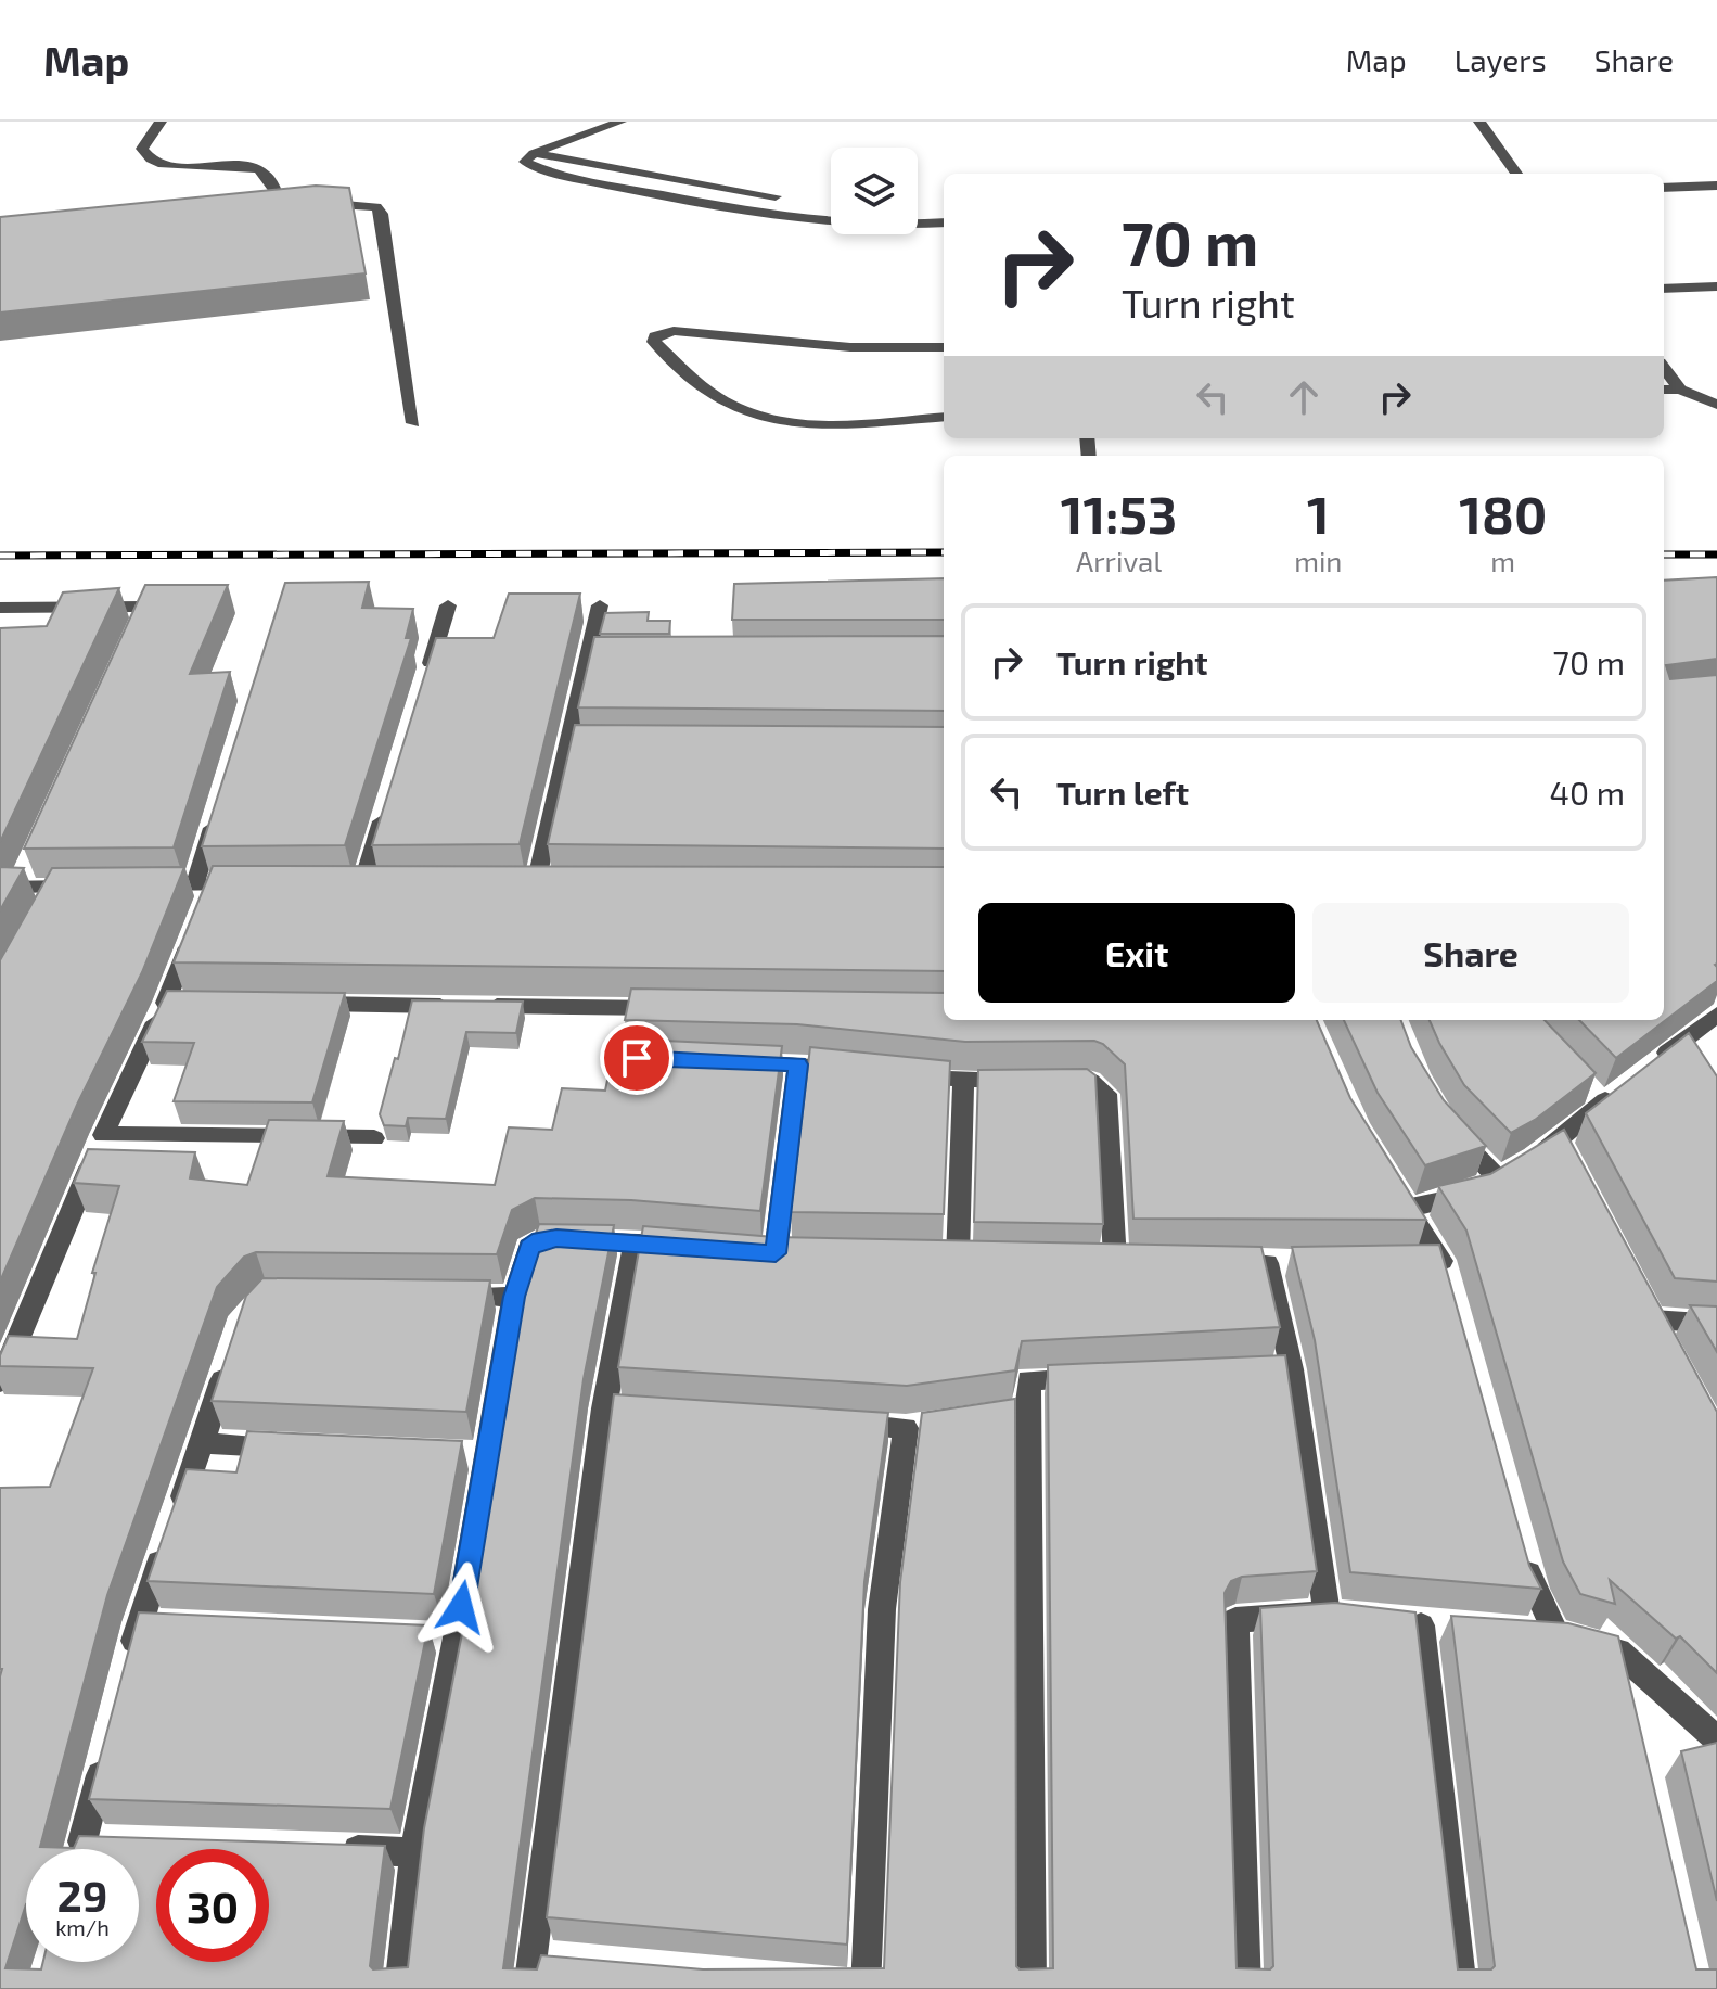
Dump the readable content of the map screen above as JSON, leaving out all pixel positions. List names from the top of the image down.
{
  "page": {
    "header": "Map",
    "nav": ["Map", "Layers", "Share"],
    "turn": ["70 m", "Turn right"],
    "eta": [
      "11:53",
      "Arrival",
      "1",
      "min",
      "180",
      "m"
    ],
    "list": [
      {
        "name": "Turn right",
        "value": "70 m"
      },
      {
        "name": "Turn left",
        "value": "40 m"
      }
    ],
    "buttons": ["Exit", "Share"],
    "speed": "29 km/h",
    "limit": "30"
  }
}
